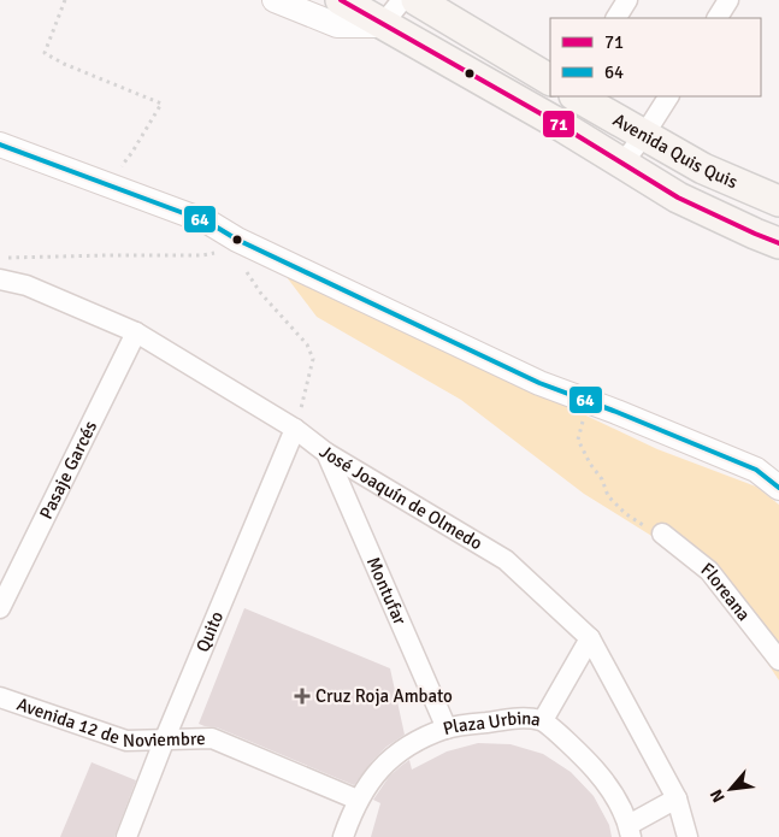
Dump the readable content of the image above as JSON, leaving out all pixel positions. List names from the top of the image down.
{
  "streets": {
    "main road": ["Avenida Quis Quis"],
    "street": [
      "Pasaje Garcés",
      "José Joaquín de Olmedo",
      "Montufar",
      "Floreana",
      "Quito",
      "Avenida 12 de Noviembre",
      "Plaza Urbina"
    ]
  },
  "crossings": [
    ["Pasaje Garcés", "José Joaquín de Olmedo"],
    ["José Joaquín de Olmedo", "Montufar"],
    ["José Joaquín de Olmedo", "Quito"],
    ["Montufar", "Plaza Urbina"],
    ["Quito", "Avenida 12 de Noviembre"],
    ["Avenida 12 de Noviembre", "Plaza Urbina"]
  ],
  "places": {
    "health": ["Cruz Roja Ambato"]
  },
  "lines": ["transit line 71", "transit line 64"],
  "legend": ["71", "64"],
  "north": "bottom left"
}
